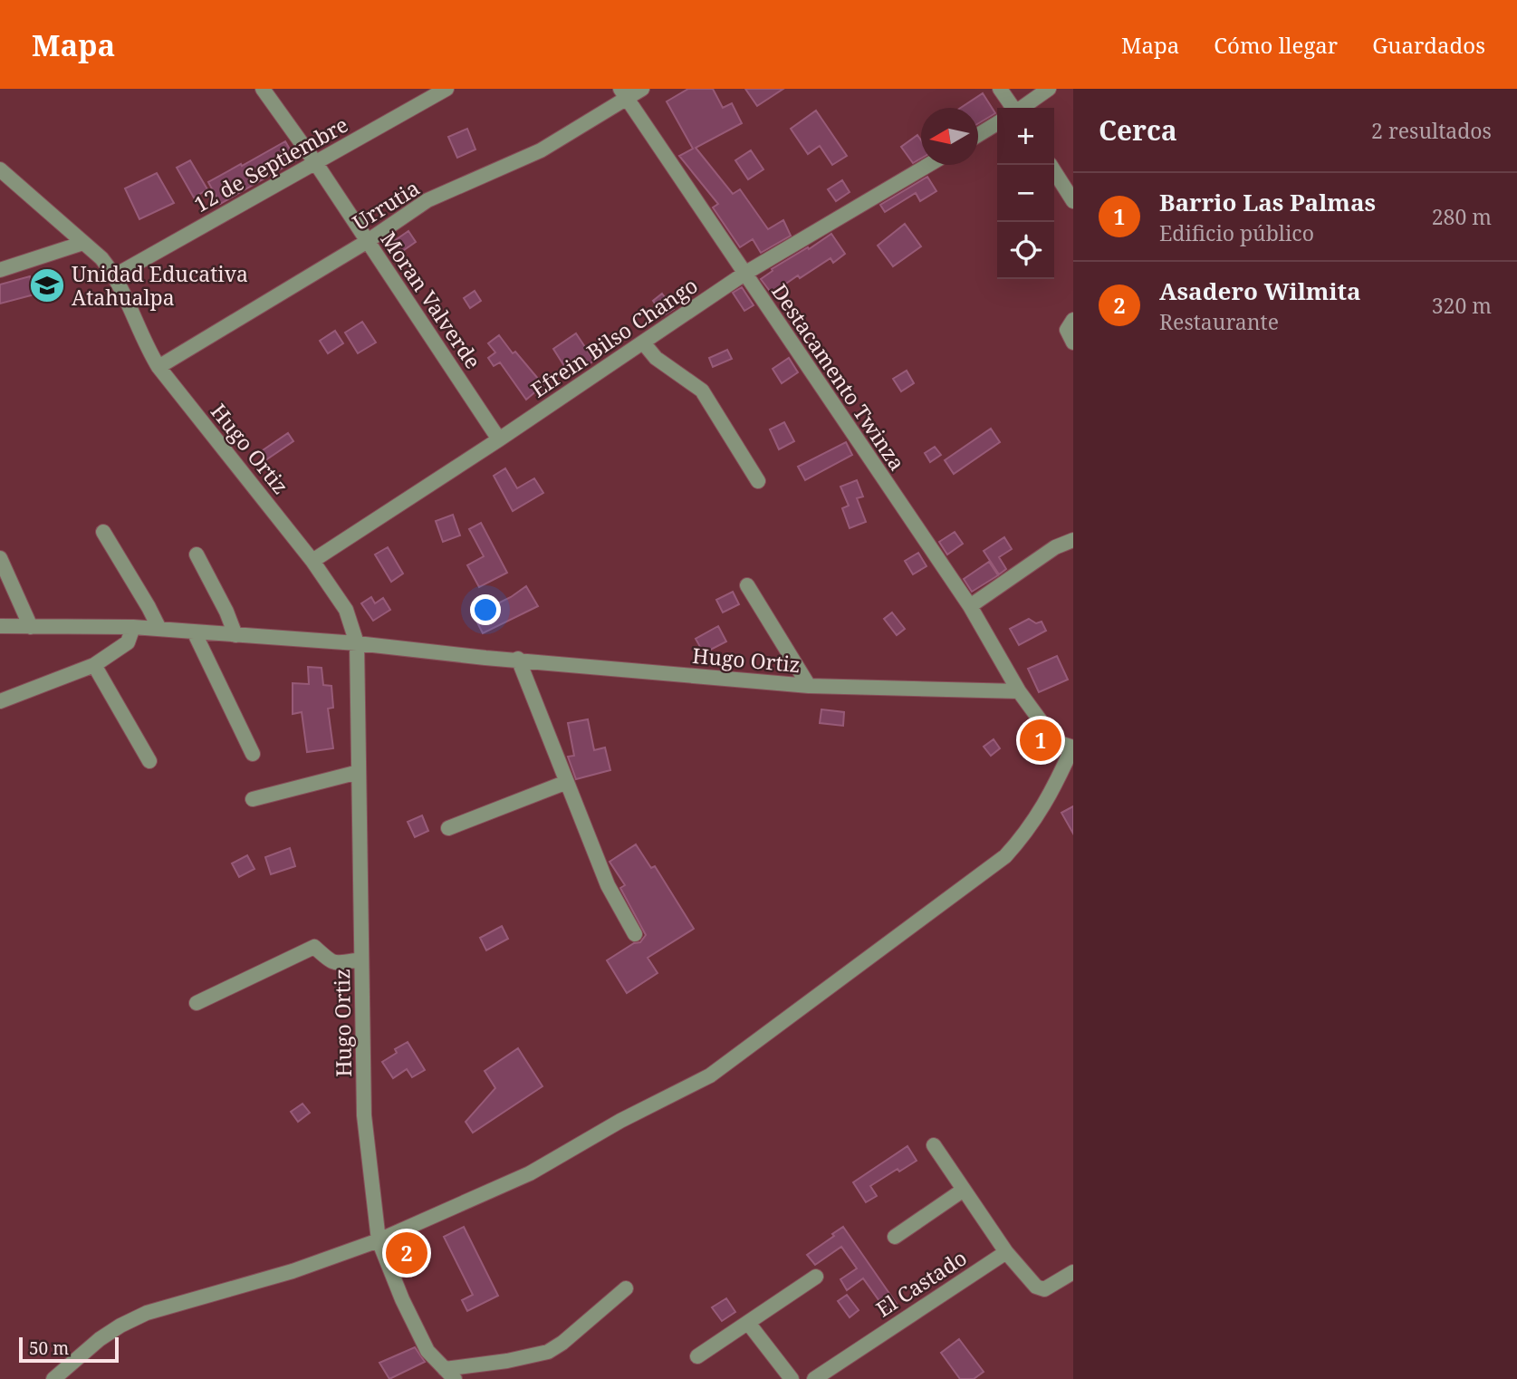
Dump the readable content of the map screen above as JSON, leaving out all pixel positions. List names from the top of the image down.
{
  "streets": {
    "street": [
      "12 de Septiembre",
      "Urrutia",
      "Moran Valverde",
      "Efrein Bilso Chango",
      "Destacamento Twinza",
      "Hugo Ortiz",
      "El Castado"
    ]
  },
  "crossings": [
    ["12 de Septiembre", "Moran Valverde"],
    ["12 de Septiembre", "Hugo Ortiz"],
    ["Urrutia", "Moran Valverde"],
    ["Urrutia", "Destacamento Twinza"],
    ["Urrutia", "Hugo Ortiz"],
    ["Moran Valverde", "Efrein Bilso Chango"],
    ["Efrein Bilso Chango", "Destacamento Twinza"],
    ["Efrein Bilso Chango", "Hugo Ortiz"],
    ["Destacamento Twinza", "Hugo Ortiz"]
  ],
  "places": {
    "school or university": ["Unidad Educativa Atahualpa"]
  },
  "scale_bar": "50 m",
  "north": "left",
  "page": {
    "header": "Mapa",
    "nav": ["Mapa", "Cómo llegar", "Guardados"],
    "heading": ["Cerca", "2 resultados"],
    "map_buttons": ["+", "−"],
    "list": [
      {
        "mark": "1",
        "name": "Barrio Las Palmas",
        "note": "Edificio público",
        "value": "280 m"
      },
      {
        "mark": "2",
        "name": "Asadero Wilmita",
        "note": "Restaurante",
        "value": "320 m"
      }
    ],
    "pins": ["1", "2"],
    "scale": "50 m"
  }
}
